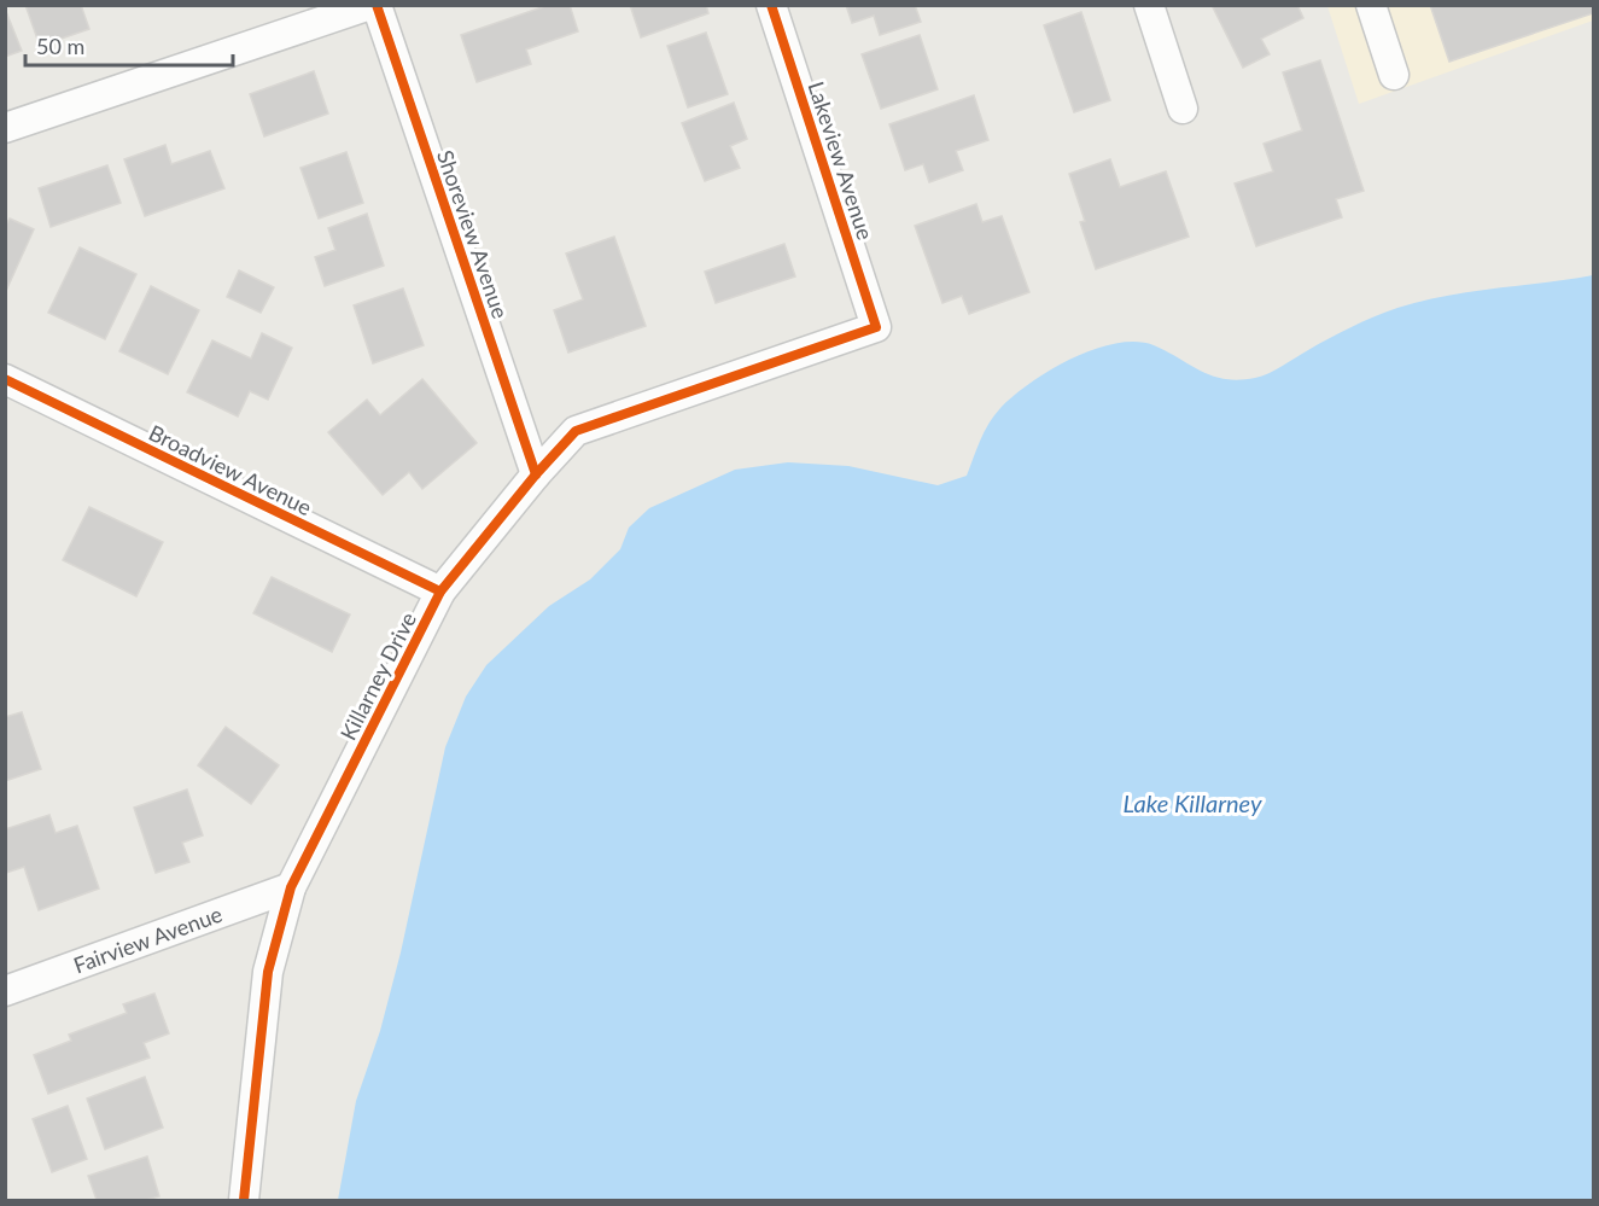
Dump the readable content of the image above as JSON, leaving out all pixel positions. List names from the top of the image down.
{
  "streets": {
    "street": [
      "Lakeview Avenue",
      "Shoreview Avenue",
      "Broadview Avenue",
      "Killarney Drive",
      "Fairview Avenue"
    ]
  },
  "crossings": [
    ["Lakeview Avenue", "Killarney Drive"],
    ["Shoreview Avenue", "Killarney Drive"],
    ["Broadview Avenue", "Killarney Drive"],
    ["Killarney Drive", "Fairview Avenue"]
  ],
  "water": ["Lake Killarney"],
  "scale_bar": "50 m"
}
